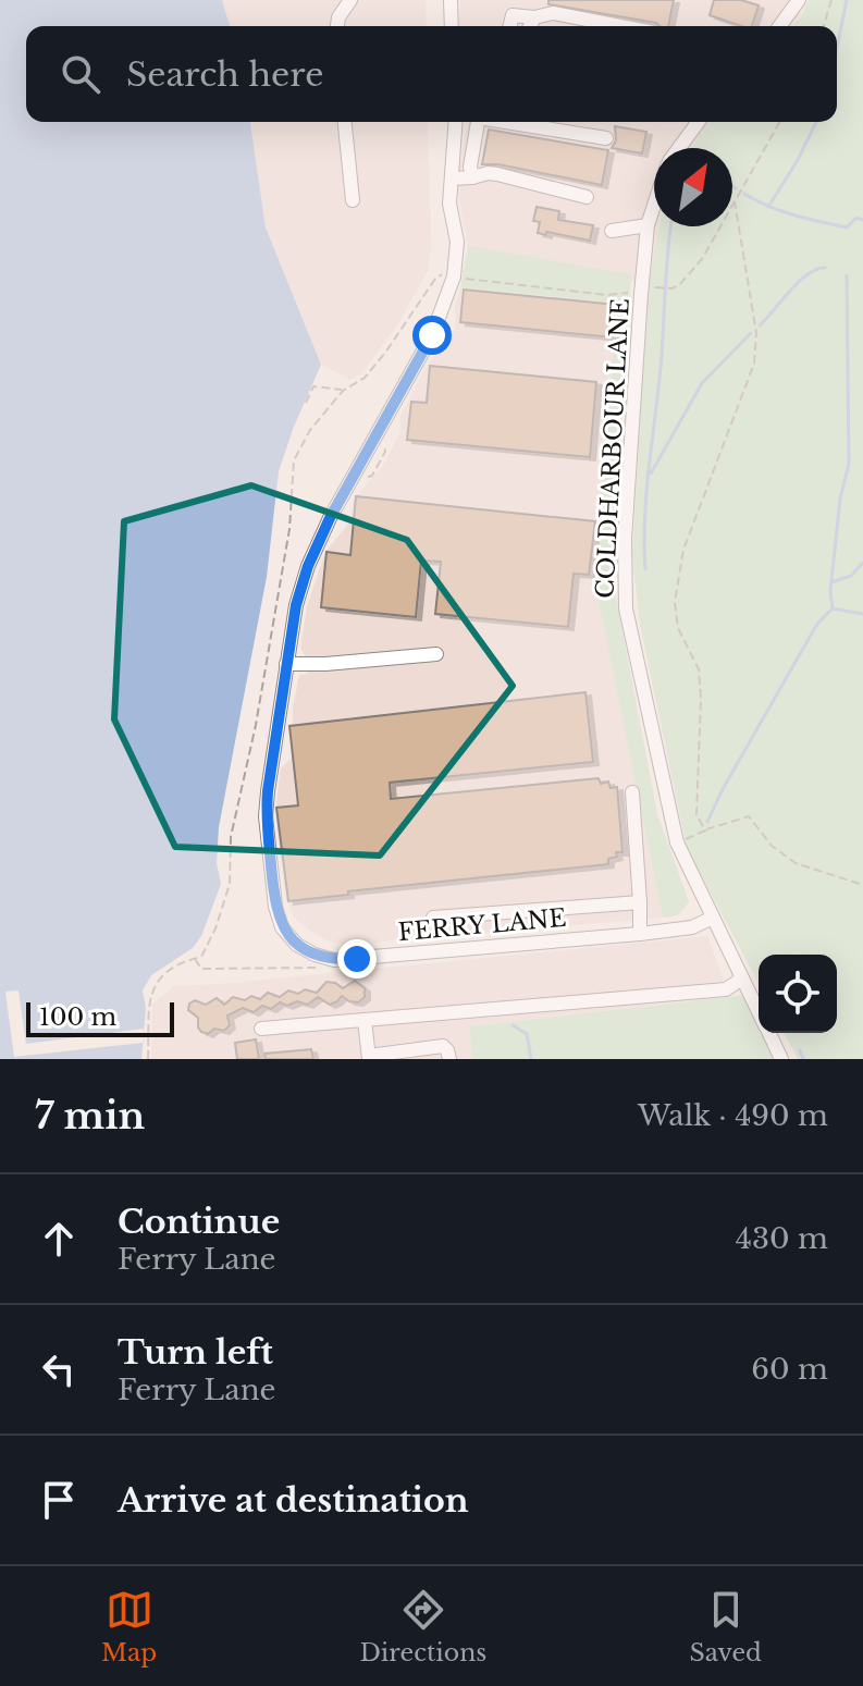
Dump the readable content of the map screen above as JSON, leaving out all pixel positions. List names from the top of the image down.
{
  "streets": {
    "street": ["COLDHARBOUR LANE", "FERRY LANE"]
  },
  "crossings": [
    ["COLDHARBOUR LANE", "FERRY LANE"]
  ],
  "scale_bar": "100 m",
  "north": "top right",
  "page": {
    "search": "Search here",
    "scale": "100 m",
    "heading": ["7 min", "Walk · 490 m"],
    "list": [
      ["Continue", "Ferry Lane", "430 m"],
      ["Turn left", "Ferry Lane", "60 m"],
      "Arrive at destination"
    ],
    "nav": ["Map", "Directions", "Saved"]
  }
}
